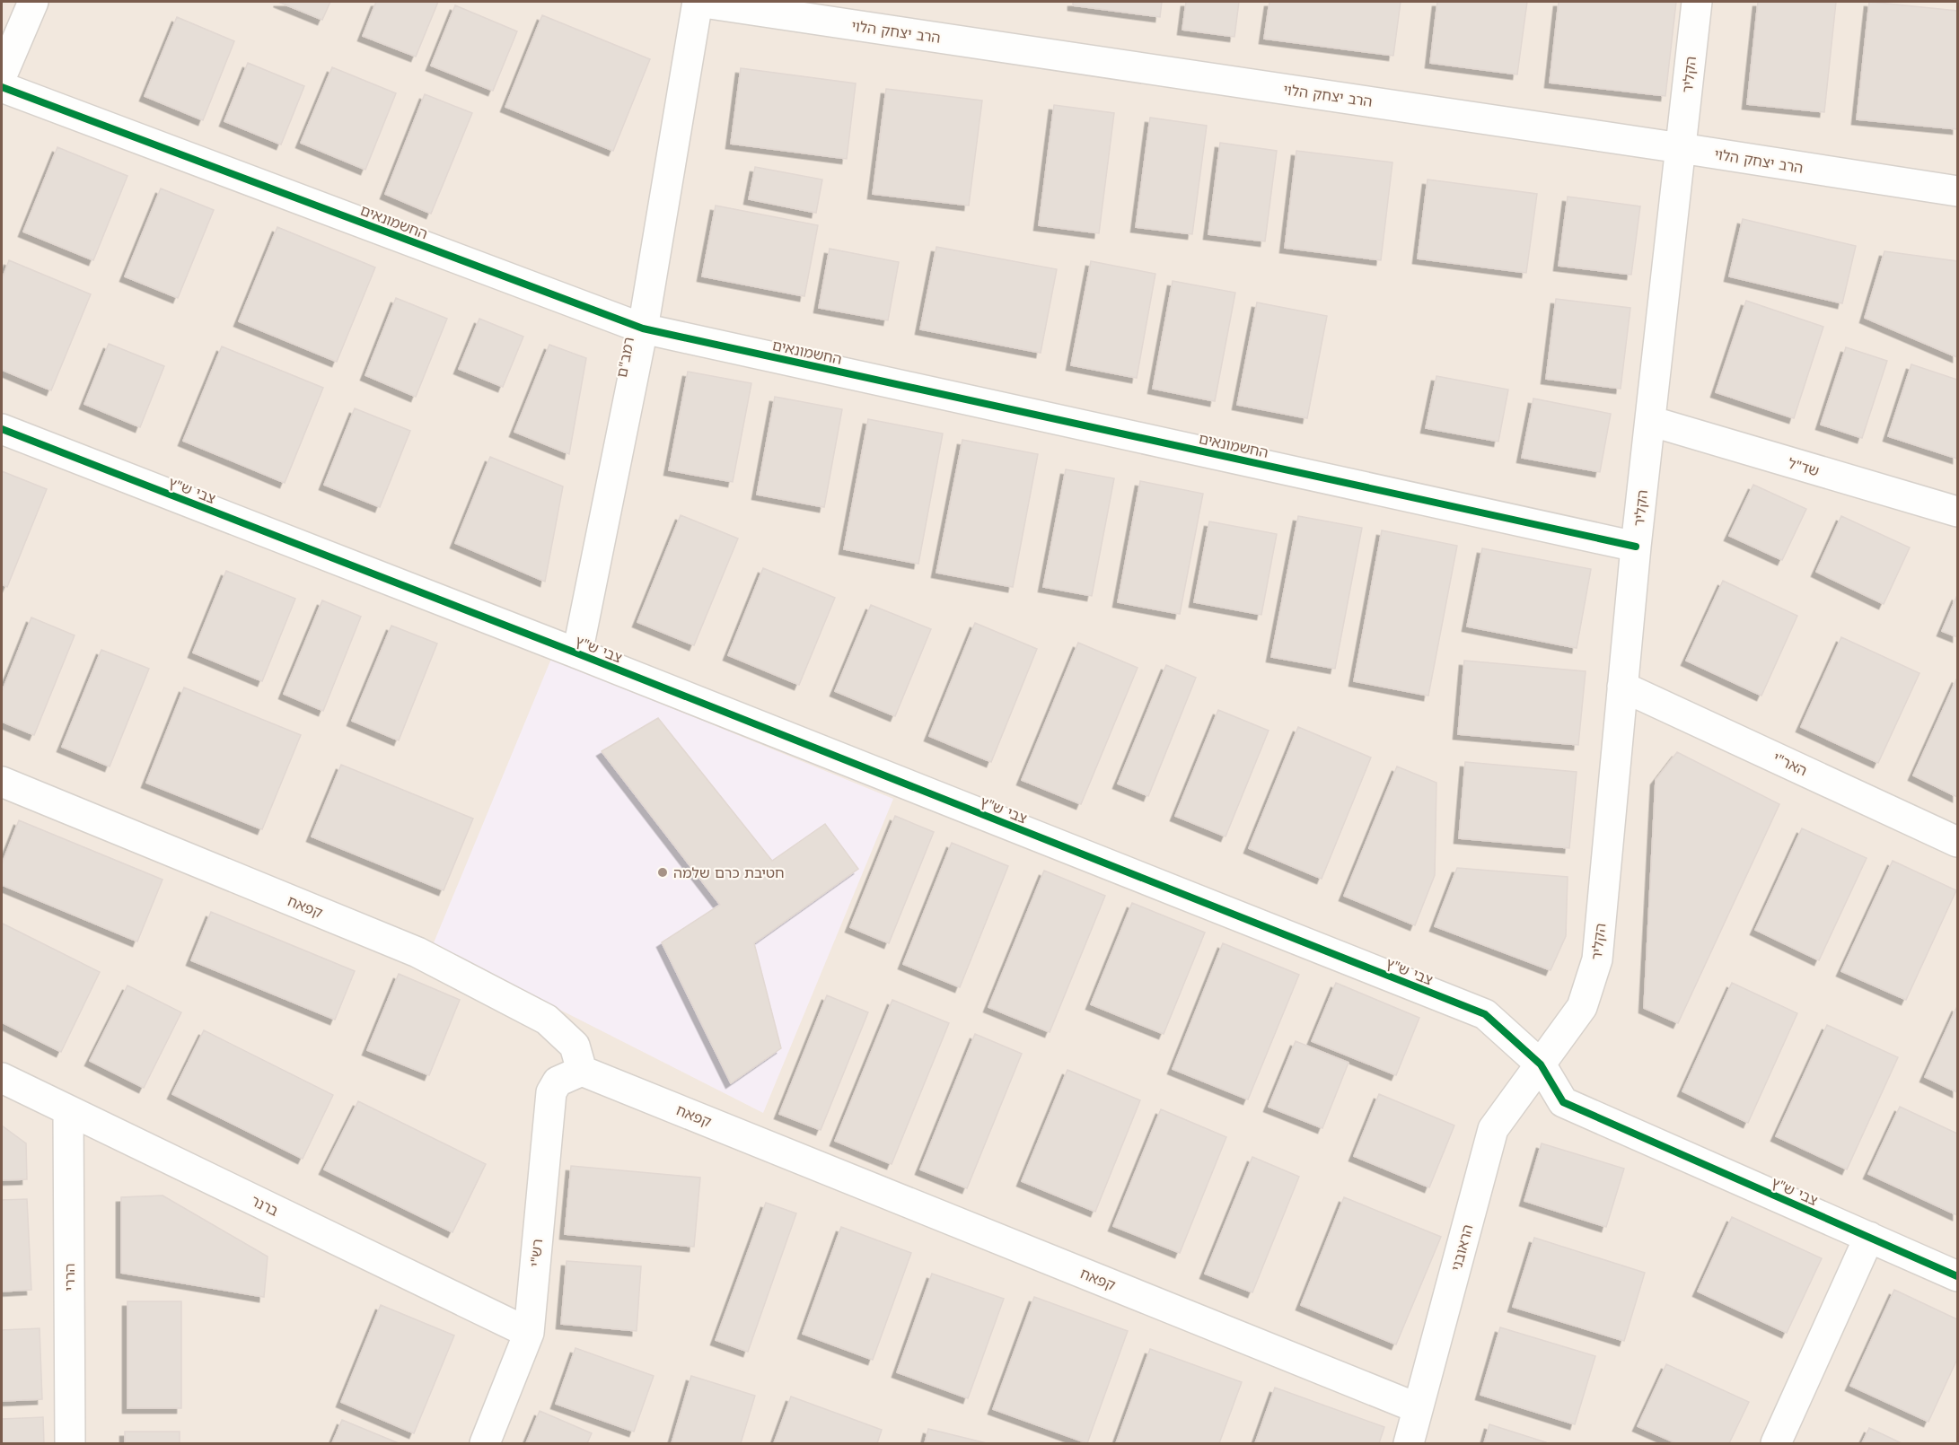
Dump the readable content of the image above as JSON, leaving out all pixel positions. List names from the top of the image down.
{
  "streets": {
    "street": [
      "הרב יצחק הלוי",
      "הקליר",
      "החשמונאים",
      "רמב\"ם",
      "שד\"ל",
      "צבי ש\"ץ",
      "האר\"י",
      "קפאח",
      "ברנר",
      "הראובני",
      "רש\"י",
      "הררי"
    ]
  },
  "crossings": [
    ["הרב יצחק הלוי", "הקליר"],
    ["הרב יצחק הלוי", "רמב\"ם"],
    ["הקליר", "החשמונאים"],
    ["הקליר", "שד\"ל"],
    ["הקליר", "צבי ש\"ץ"],
    ["הקליר", "האר\"י"],
    ["הקליר", "הראובני"],
    ["החשמונאים", "רמב\"ם"],
    ["רמב\"ם", "צבי ש\"ץ"],
    ["צבי ש\"ץ", "הראובני"],
    ["קפאח", "הראובני"],
    ["קפאח", "רש\"י"],
    ["ברנר", "רש\"י"],
    ["ברנר", "הררי"]
  ],
  "places": ["חטיבת כרם שלמה"]
}
